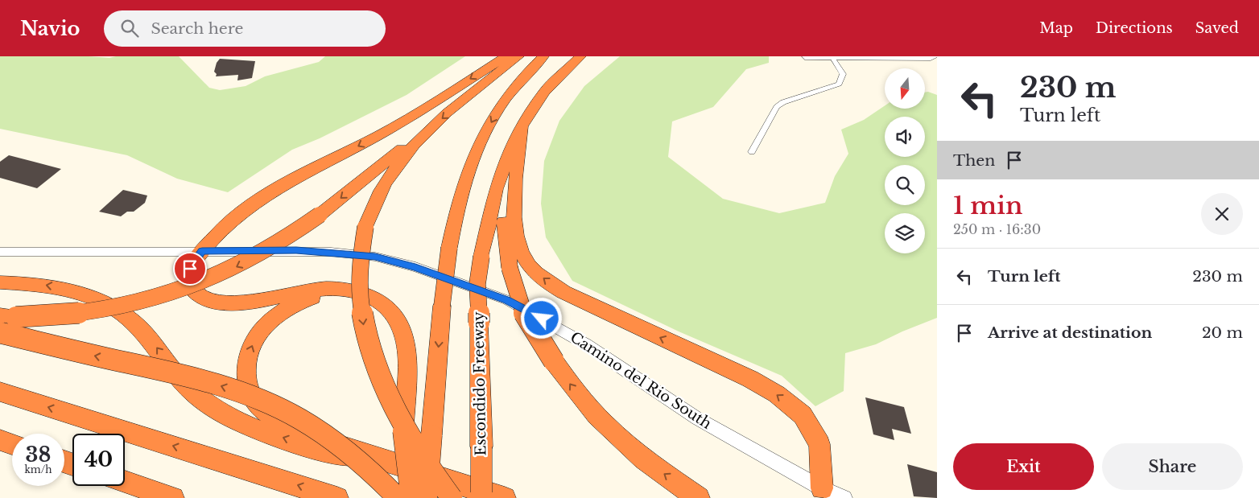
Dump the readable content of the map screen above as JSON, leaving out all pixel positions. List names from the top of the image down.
{
  "streets": {
    "highway": ["Escondido Freeway"],
    "street": ["Camino del Rio South"]
  },
  "north": "bottom",
  "page": {
    "header": "Navio",
    "search": "Search here",
    "nav": ["Map", "Directions", "Saved"],
    "turn": ["230 m", "Turn left"],
    "then": "Then",
    "heading": ["1 min", "250 m · 16:30"],
    "list": [
      {
        "name": "Turn left",
        "value": "230 m"
      },
      {
        "name": "Arrive at destination",
        "value": "20 m"
      }
    ],
    "speed": "38 km/h",
    "limit": "40",
    "buttons": ["Exit", "Share"]
  }
}
